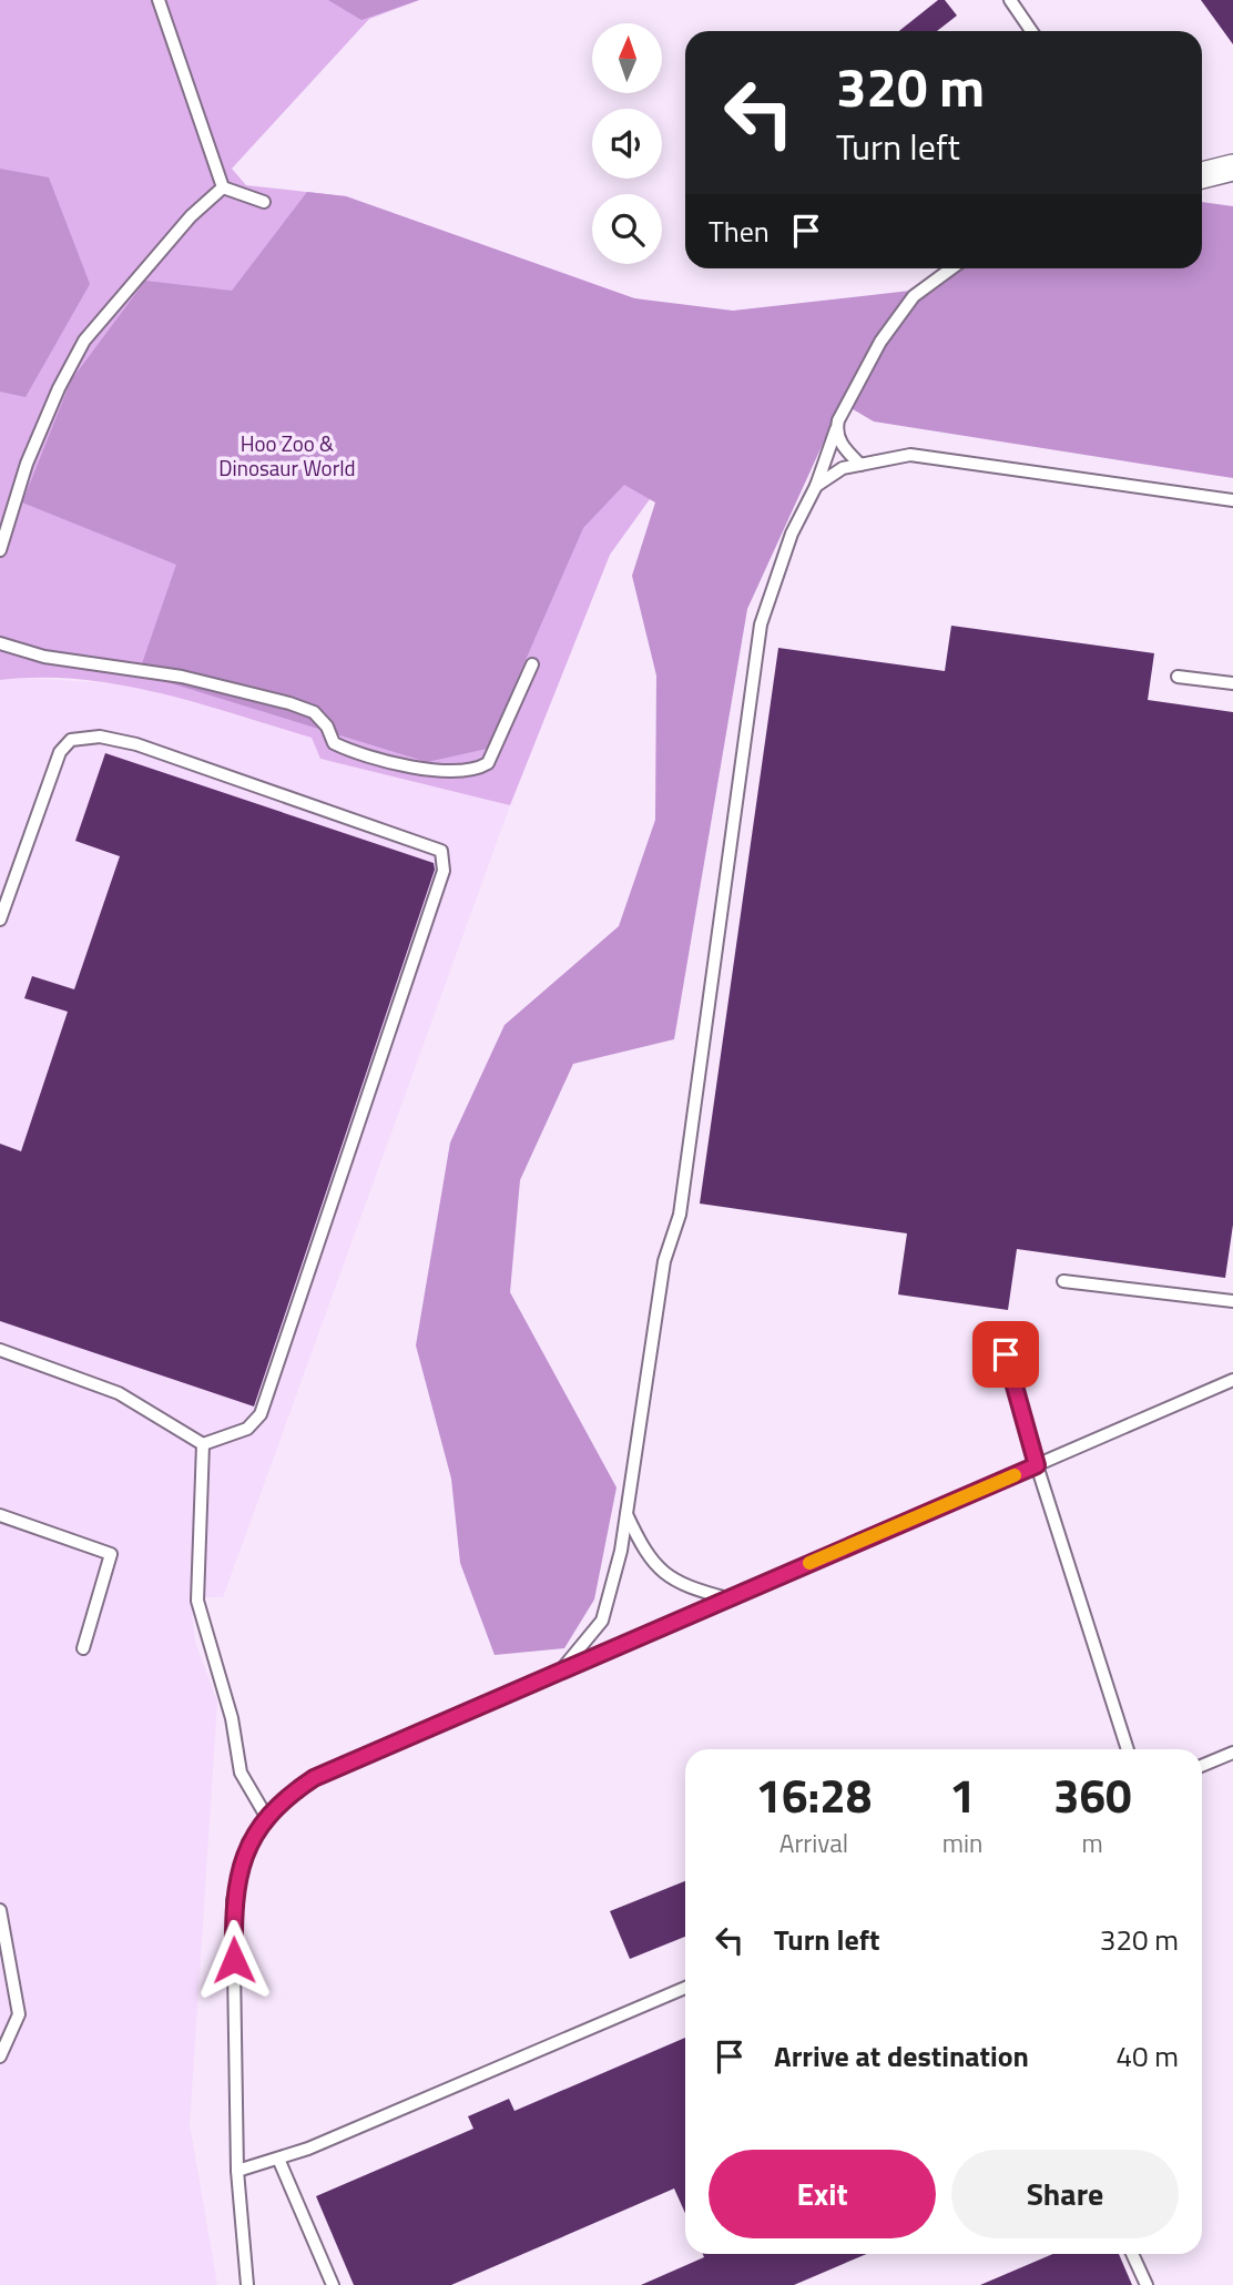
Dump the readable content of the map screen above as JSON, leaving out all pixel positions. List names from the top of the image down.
{
  "parks": ["Hoo Zoo & Dinosaur World"],
  "north": "top",
  "page": {
    "turn": ["320 m", "Turn left"],
    "then": "Then",
    "eta": [
      "16:28",
      "Arrival",
      "1",
      "min",
      "360",
      "m"
    ],
    "list": [
      {
        "name": "Turn left",
        "value": "320 m"
      },
      {
        "name": "Arrive at destination",
        "value": "40 m"
      }
    ],
    "buttons": ["Exit", "Share"]
  }
}
